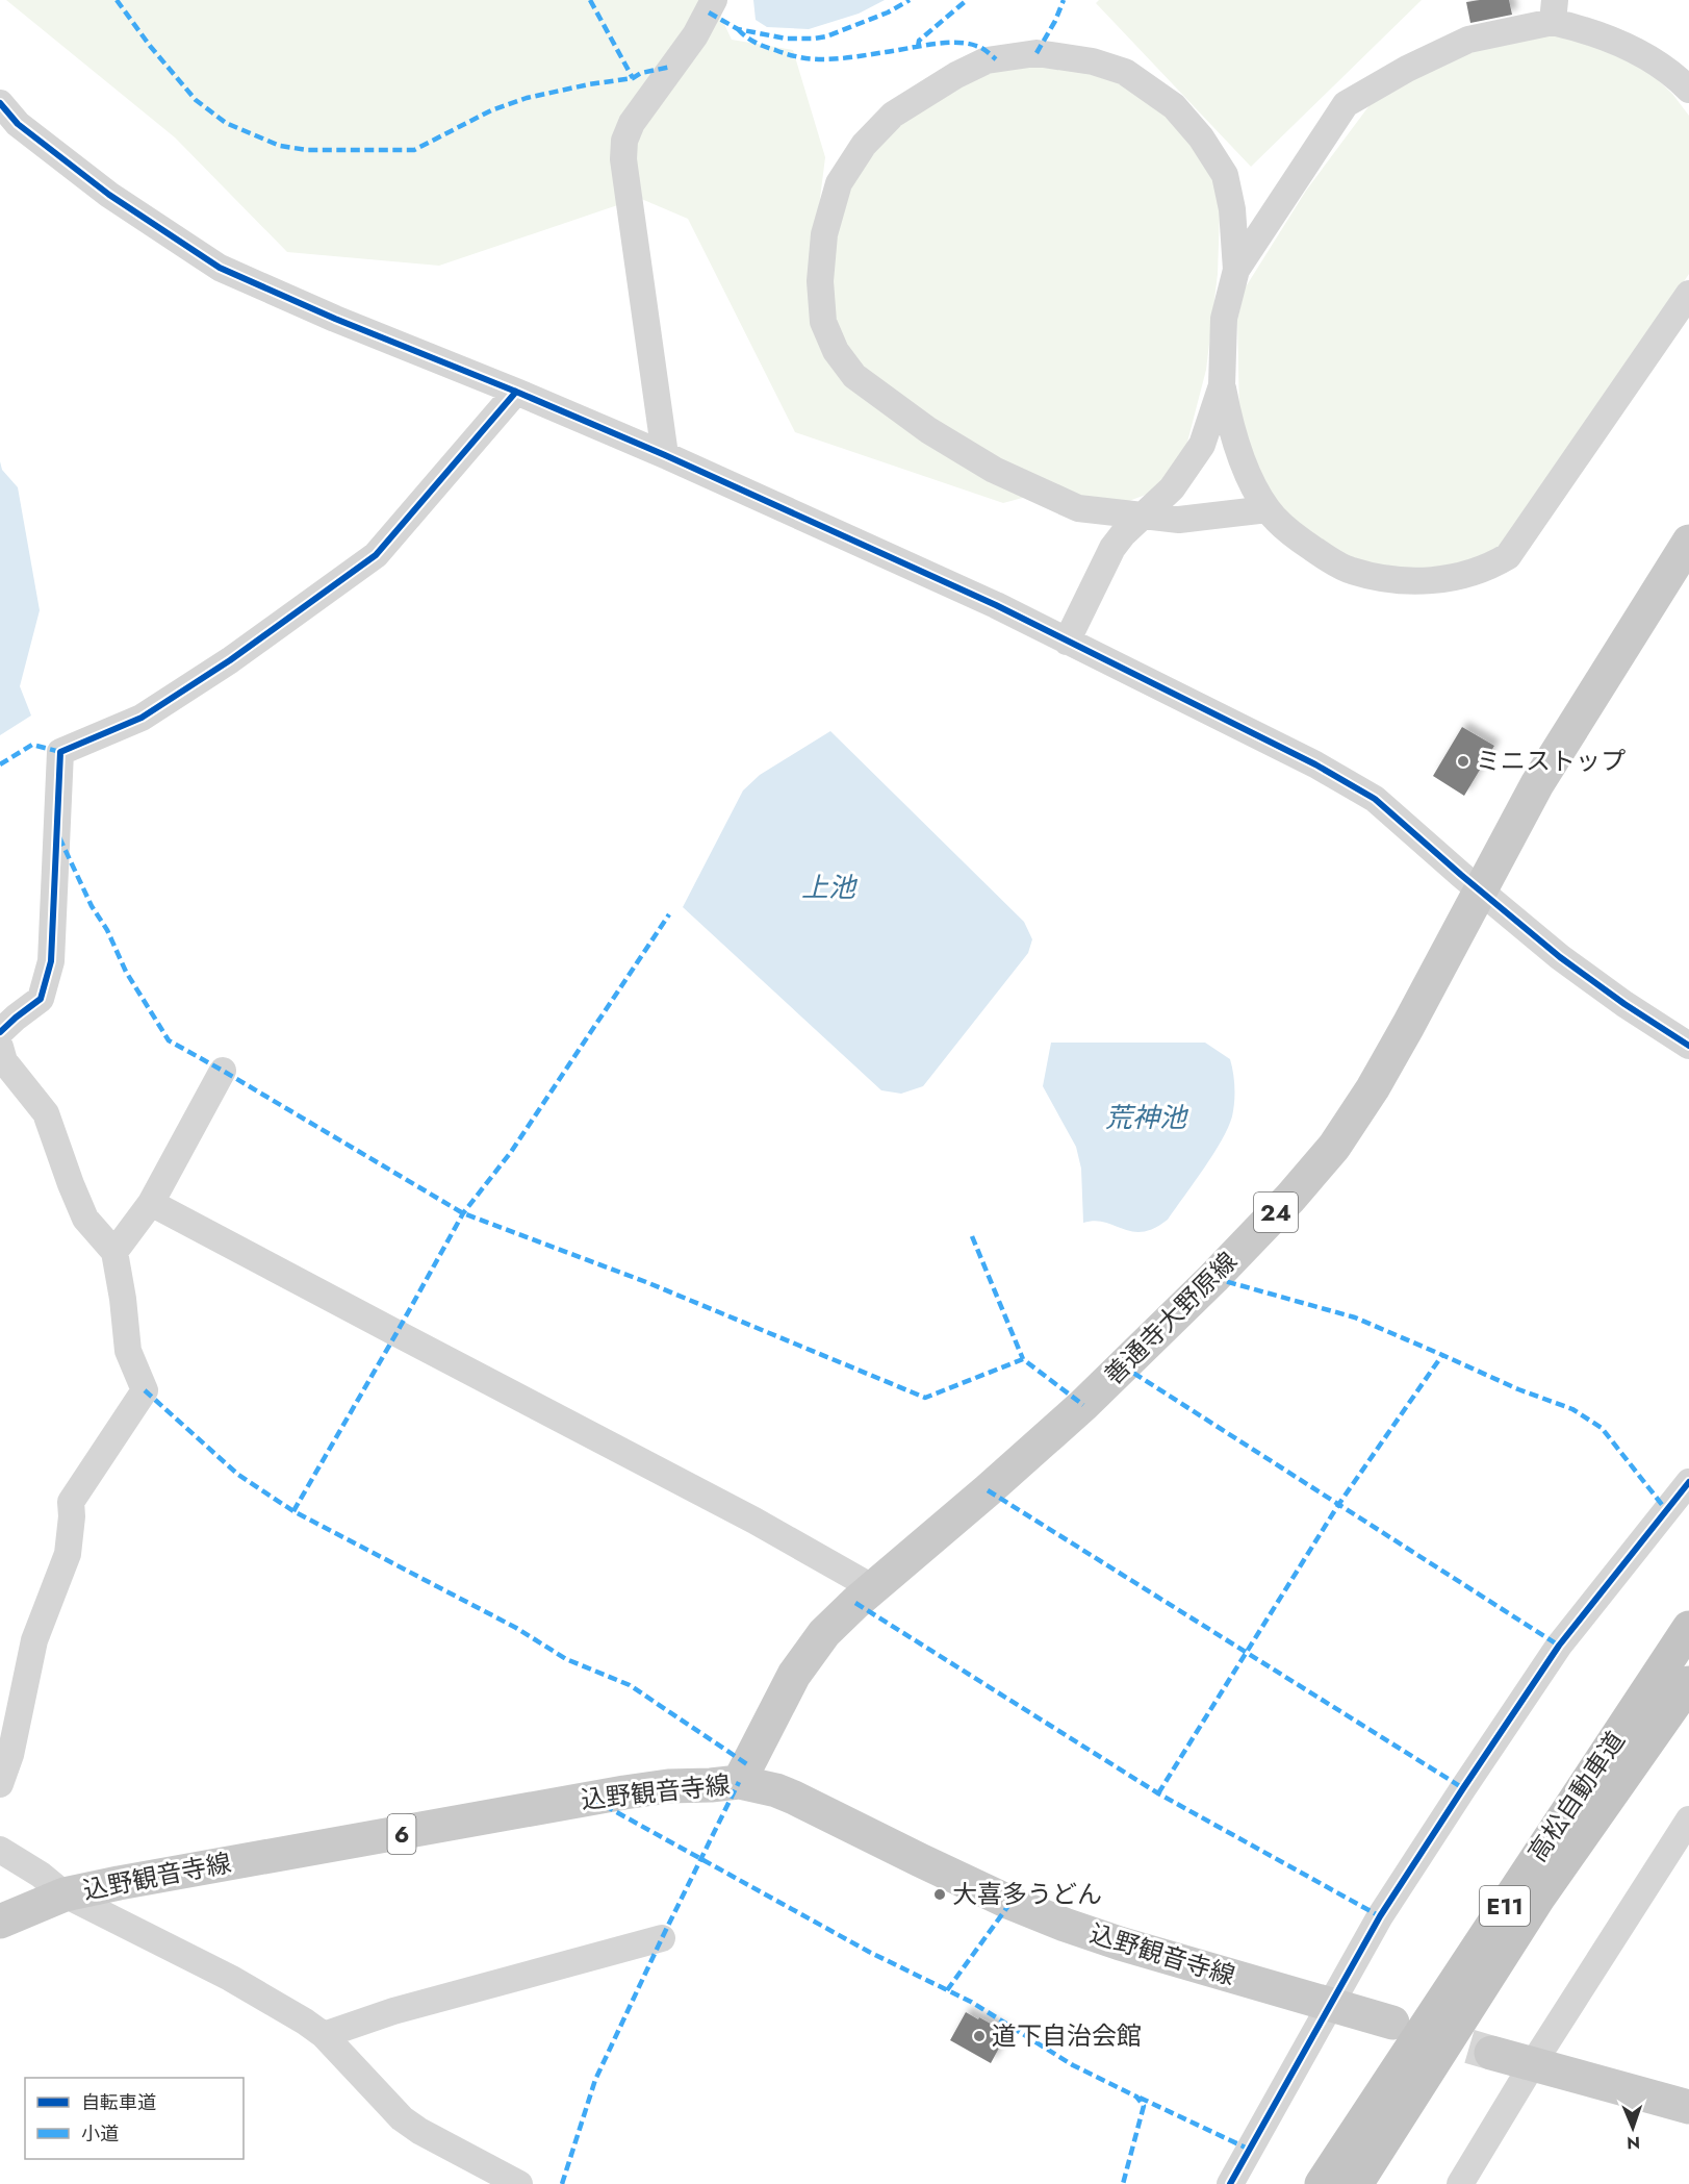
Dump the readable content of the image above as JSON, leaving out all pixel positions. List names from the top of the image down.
{
  "streets": {
    "highway": ["高松自動車道", "E11"],
    "main road": [
      "24",
      "善通寺大野原線",
      "込野観音寺線",
      "6"
    ]
  },
  "crossings": [
    ["善通寺大野原線", "込野観音寺線"]
  ],
  "water": ["上池", "荒神池"],
  "places": ["ミニストップ", "大喜多うどん", "道下自治会館"],
  "legend": ["自転車道", "小道"],
  "north": "bottom"
}
